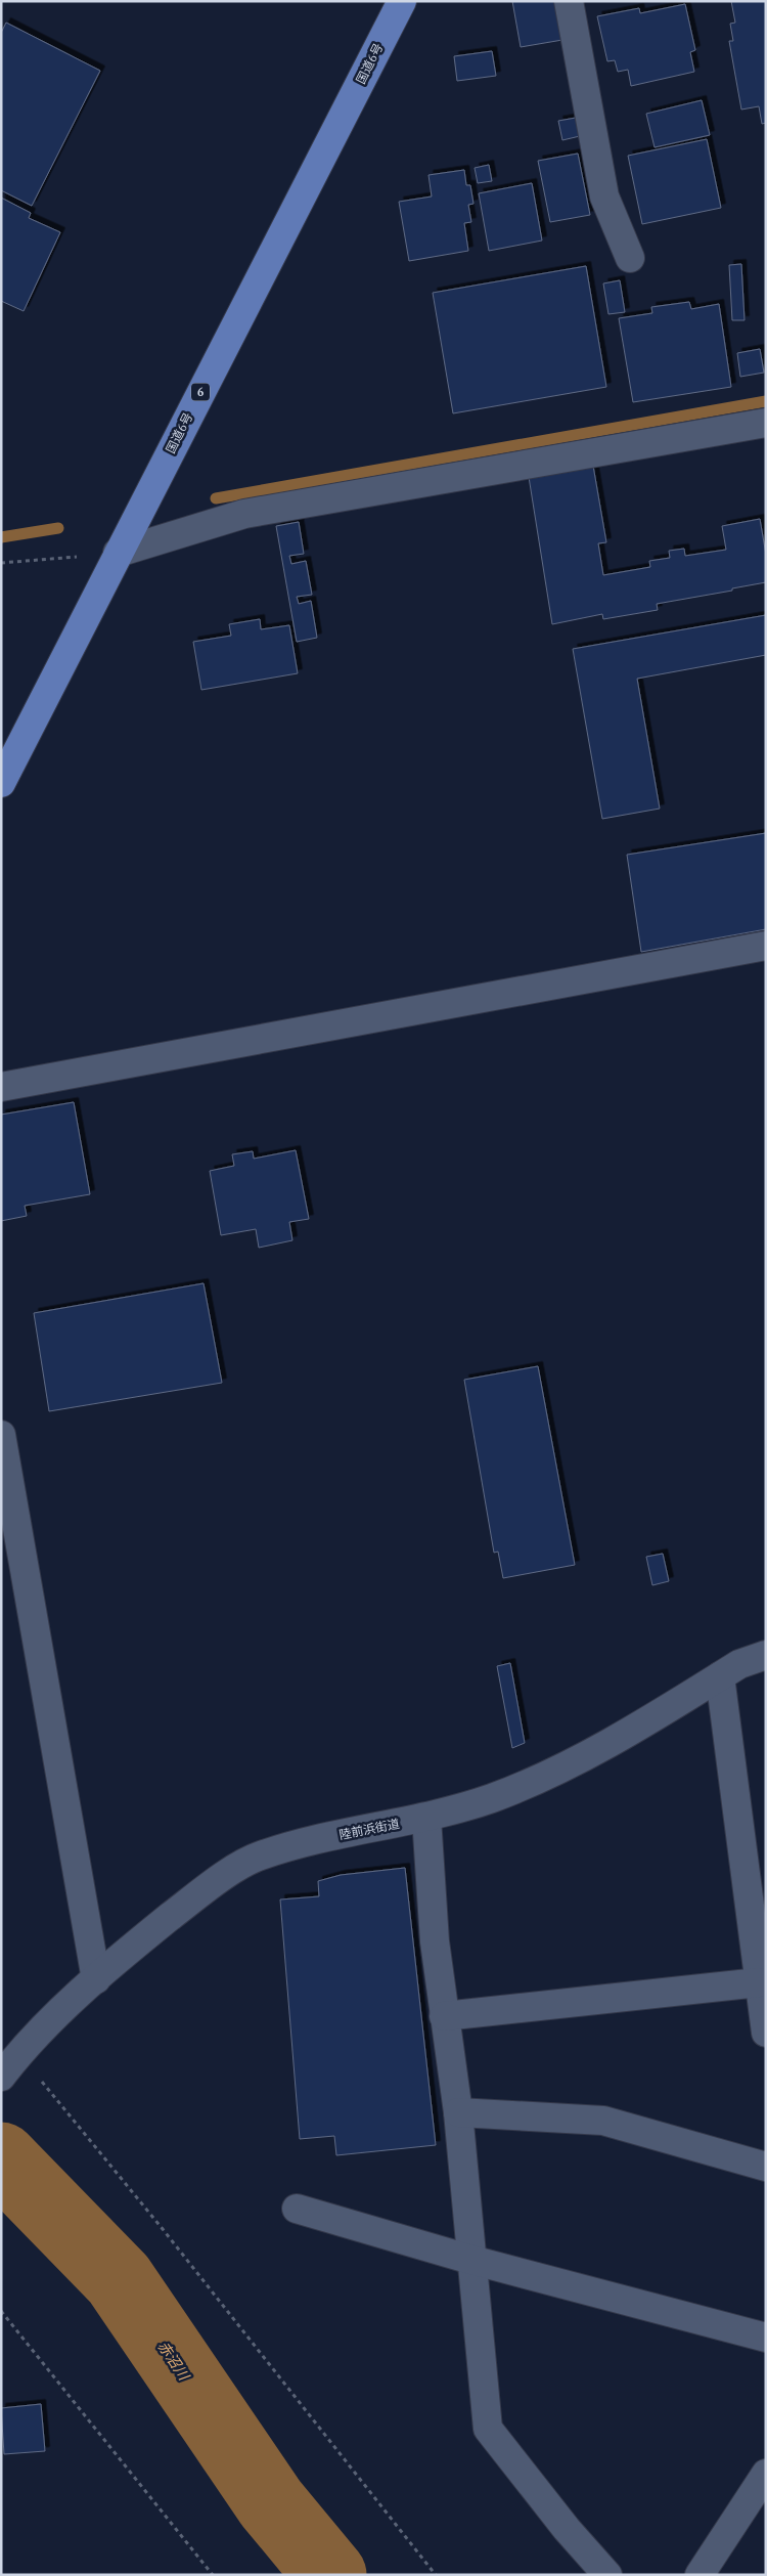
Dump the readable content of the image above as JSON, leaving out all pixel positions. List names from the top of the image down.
{
  "streets": {
    "highway": ["国道6号", "6"],
    "street": ["陸前浜街道"]
  },
  "water": ["赤沼川"]
}
